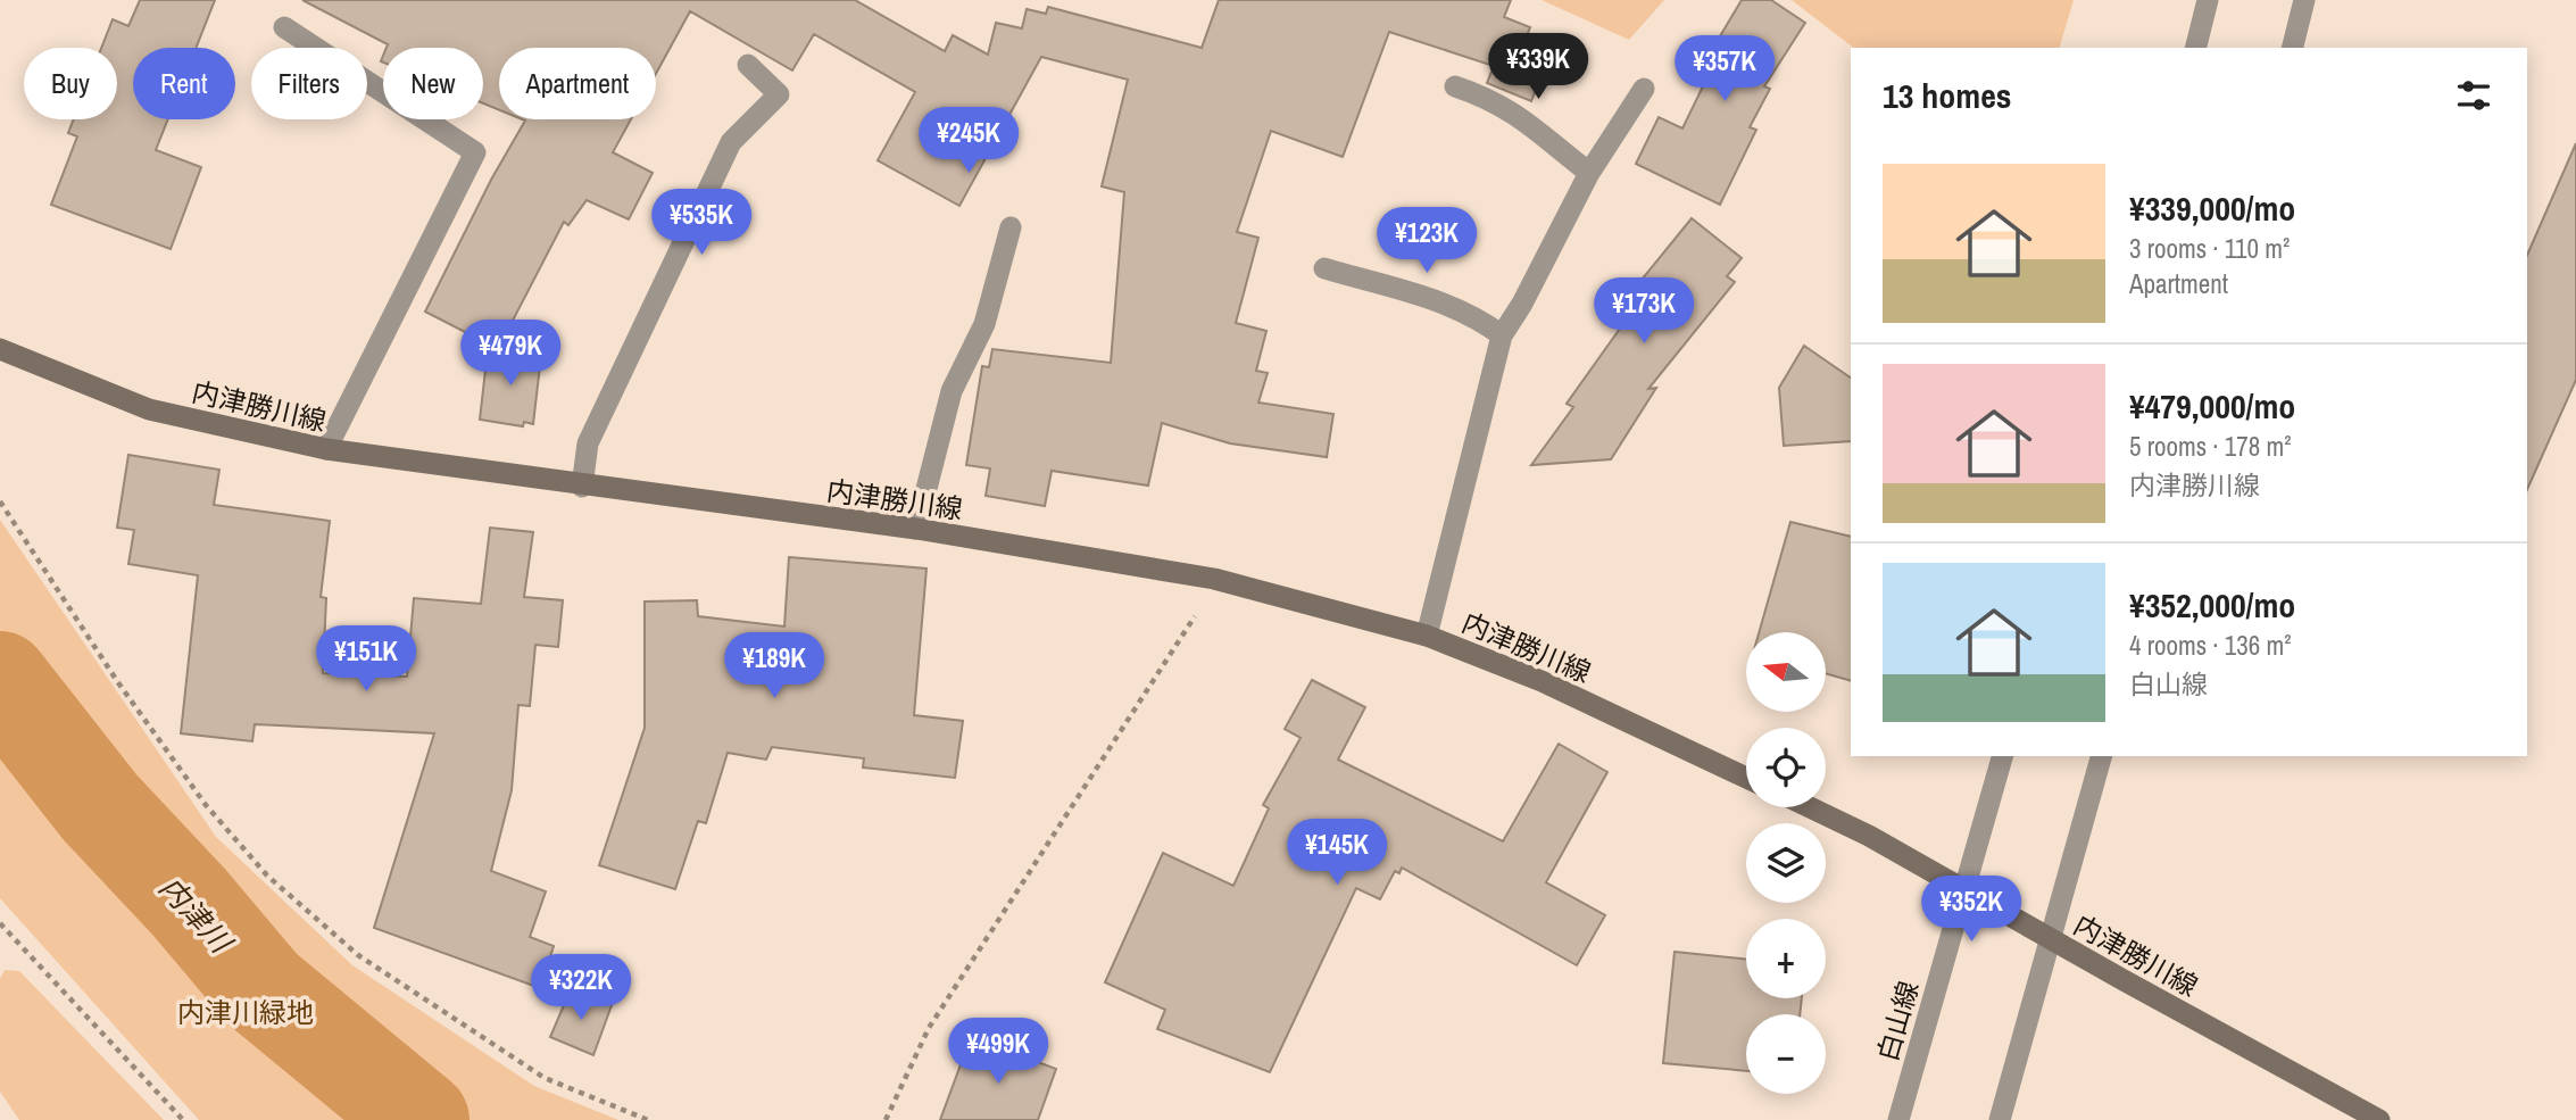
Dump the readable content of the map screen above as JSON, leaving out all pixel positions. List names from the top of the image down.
{
  "streets": {
    "main road": ["内津勝川線"],
    "street": ["白山線"]
  },
  "crossings": [
    ["内津勝川線", "白山線"]
  ],
  "water": ["内津川"],
  "parks": ["内津川緑地"],
  "north": "left",
  "page": {
    "price": [
      "¥339K",
      "¥357K",
      "¥245K",
      "¥535K",
      "¥123K",
      "¥173K",
      "¥479K",
      "¥151K",
      "¥189K",
      "¥145K",
      "¥352K",
      "¥322K",
      "¥499K"
    ],
    "chip": [
      "Buy",
      "Rent",
      "Filters",
      "New",
      "Apartment"
    ],
    "heading": "13 homes",
    "list": [
      {
        "name": "¥339,000/mo",
        "note": "3 rooms · 110 m² · Apartment"
      },
      {
        "name": "¥479,000/mo",
        "note": "5 rooms · 178 m² · 内津勝川線"
      },
      {
        "name": "¥352,000/mo",
        "note": "4 rooms · 136 m² · 白山線"
      }
    ],
    "map_buttons": ["+", "−"]
  }
}
